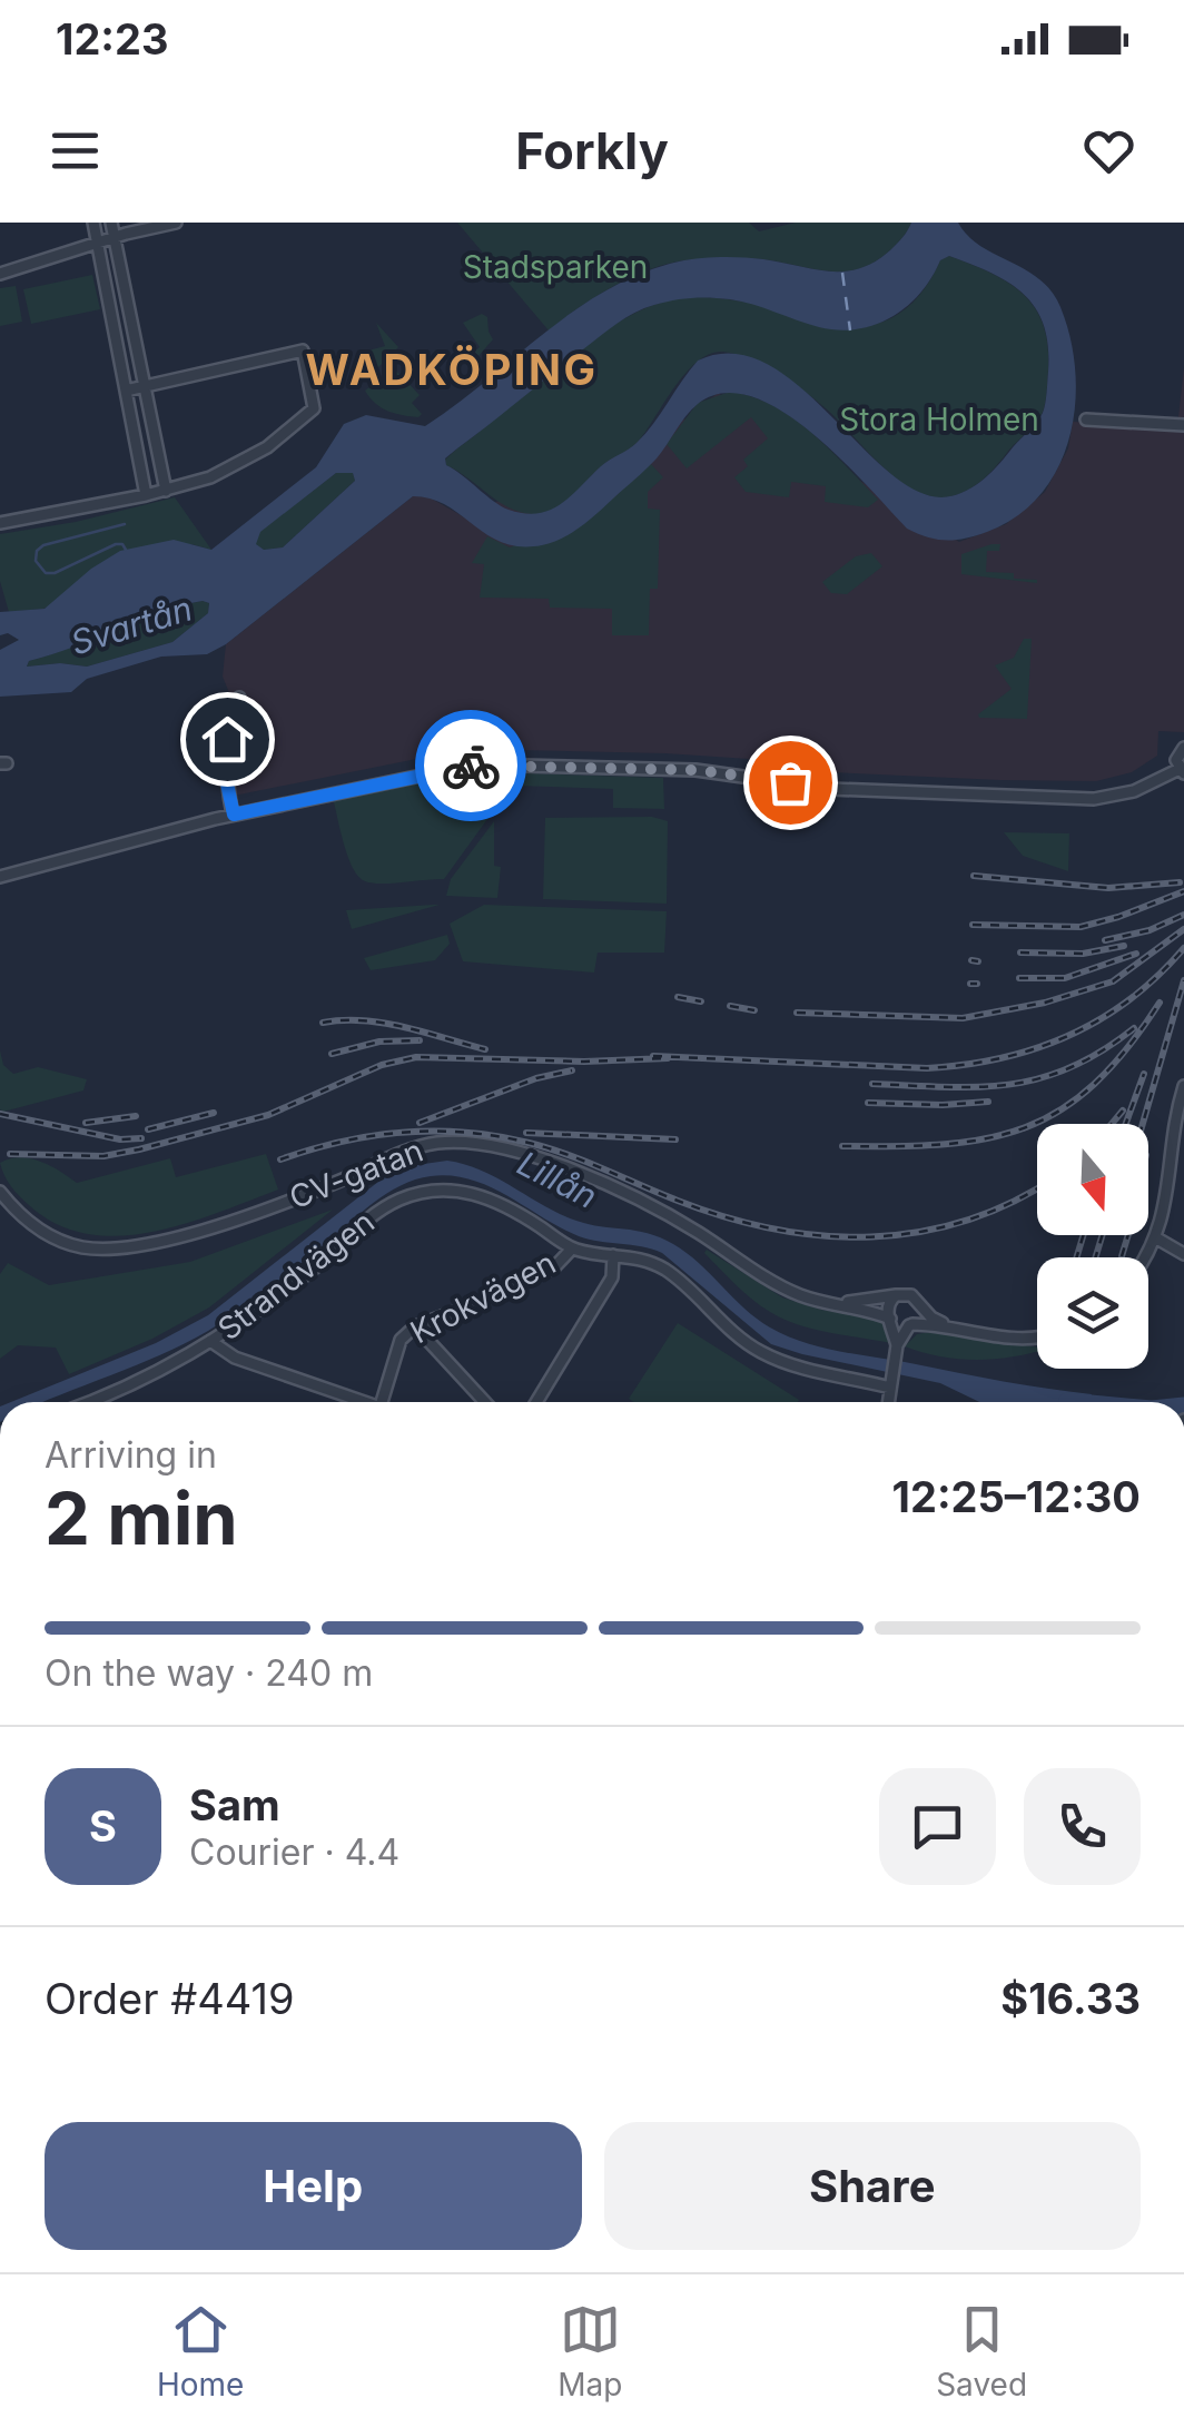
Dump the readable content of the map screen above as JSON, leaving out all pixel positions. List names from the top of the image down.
{
  "streets": {
    "street": ["CV-gatan", "Strandvägen", "Krokvägen"]
  },
  "crossings": [
    ["Strandvägen", "Krokvägen"]
  ],
  "districts": ["WADKÖPING"],
  "water": ["Svartån", "Lillån"],
  "parks": ["Stadsparken", "Stora Holmen"],
  "north": "bottom",
  "page": {
    "status": "12:23",
    "header": "Forkly",
    "heading": ["2 min", "Arriving in", "12:25–12:30"],
    "panel": [
      "Sam",
      "Courier · 4.4",
      "Order #4419",
      "$16.33"
    ],
    "bar": "On the way · 240 m",
    "round": "S",
    "buttons": ["Help", "Share"],
    "tabs": ["Home", "Map", "Saved"]
  }
}
